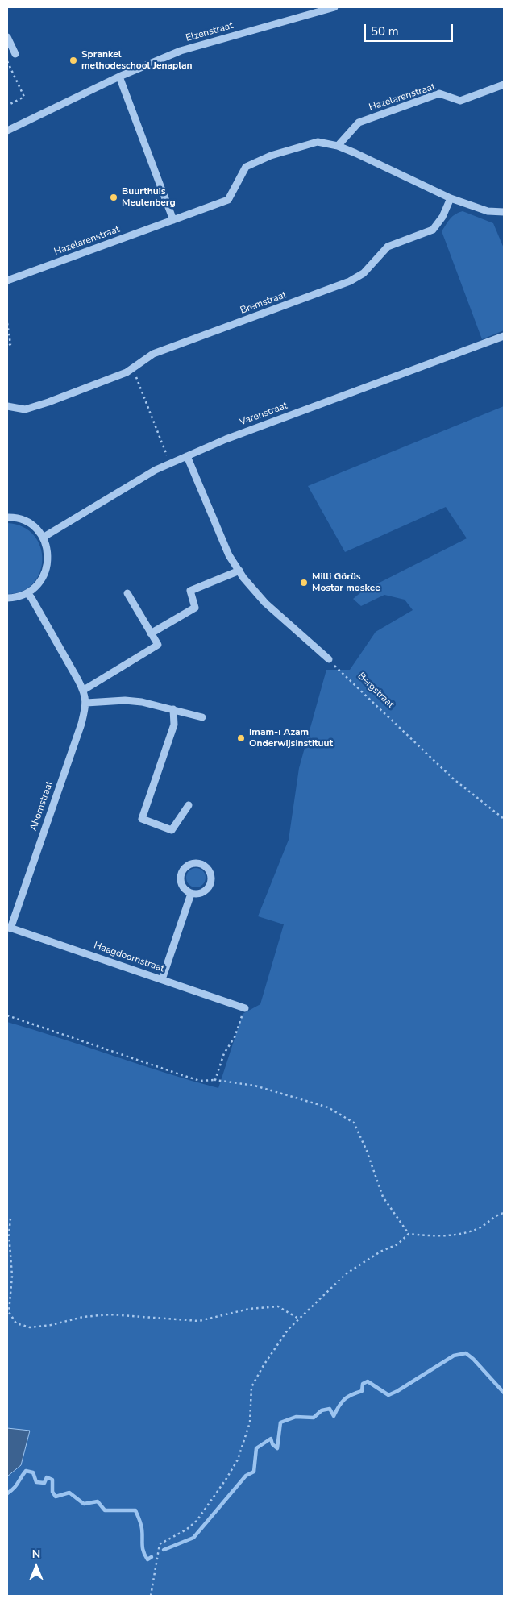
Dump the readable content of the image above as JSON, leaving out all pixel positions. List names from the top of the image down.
{
  "streets": {
    "street": [
      "Elzenstraat",
      "Hazelarenstraat",
      "Bremstraat",
      "Varenstraat",
      "Ahornstraat",
      "Haagdoornstraat"
    ],
    "path": ["Bergstraat"]
  },
  "crossings": [
    ["Hazelarenstraat", "Bremstraat"],
    ["Ahornstraat", "Haagdoornstraat"]
  ],
  "places": [
    "Sprankel methodeschool Jenaplan",
    "Buurthuis Meulenberg",
    "Milli Görüs Mostar moskee",
    "Imam-ı Azam Onderwijsinstituut"
  ],
  "scale_bar": "50 m",
  "north": "top"
}
